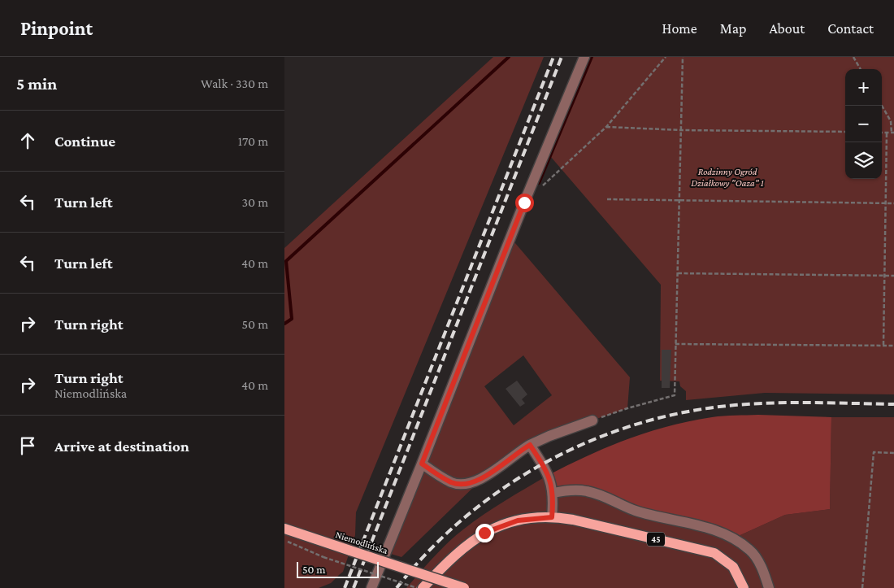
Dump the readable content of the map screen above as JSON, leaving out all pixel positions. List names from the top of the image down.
{
  "streets": {
    "main road": ["45", "Niemodlińska"]
  },
  "parks": ["Rodzinny Ogród Działkowy \"Oaza\" 1"],
  "scale_bar": "50 m",
  "page": {
    "header": "Pinpoint",
    "nav": [
      "Home",
      "Map",
      "About",
      "Contact"
    ],
    "heading": ["5 min", "Walk · 330 m"],
    "map_buttons": ["+", "−"],
    "list": [
      ["Continue", "170 m"],
      ["Turn left", "30 m"],
      ["Turn left", "40 m"],
      ["Turn right", "50 m"],
      ["Turn right", "Niemodlińska", "40 m"],
      "Arrive at destination"
    ],
    "scale": "50 m"
  }
}
